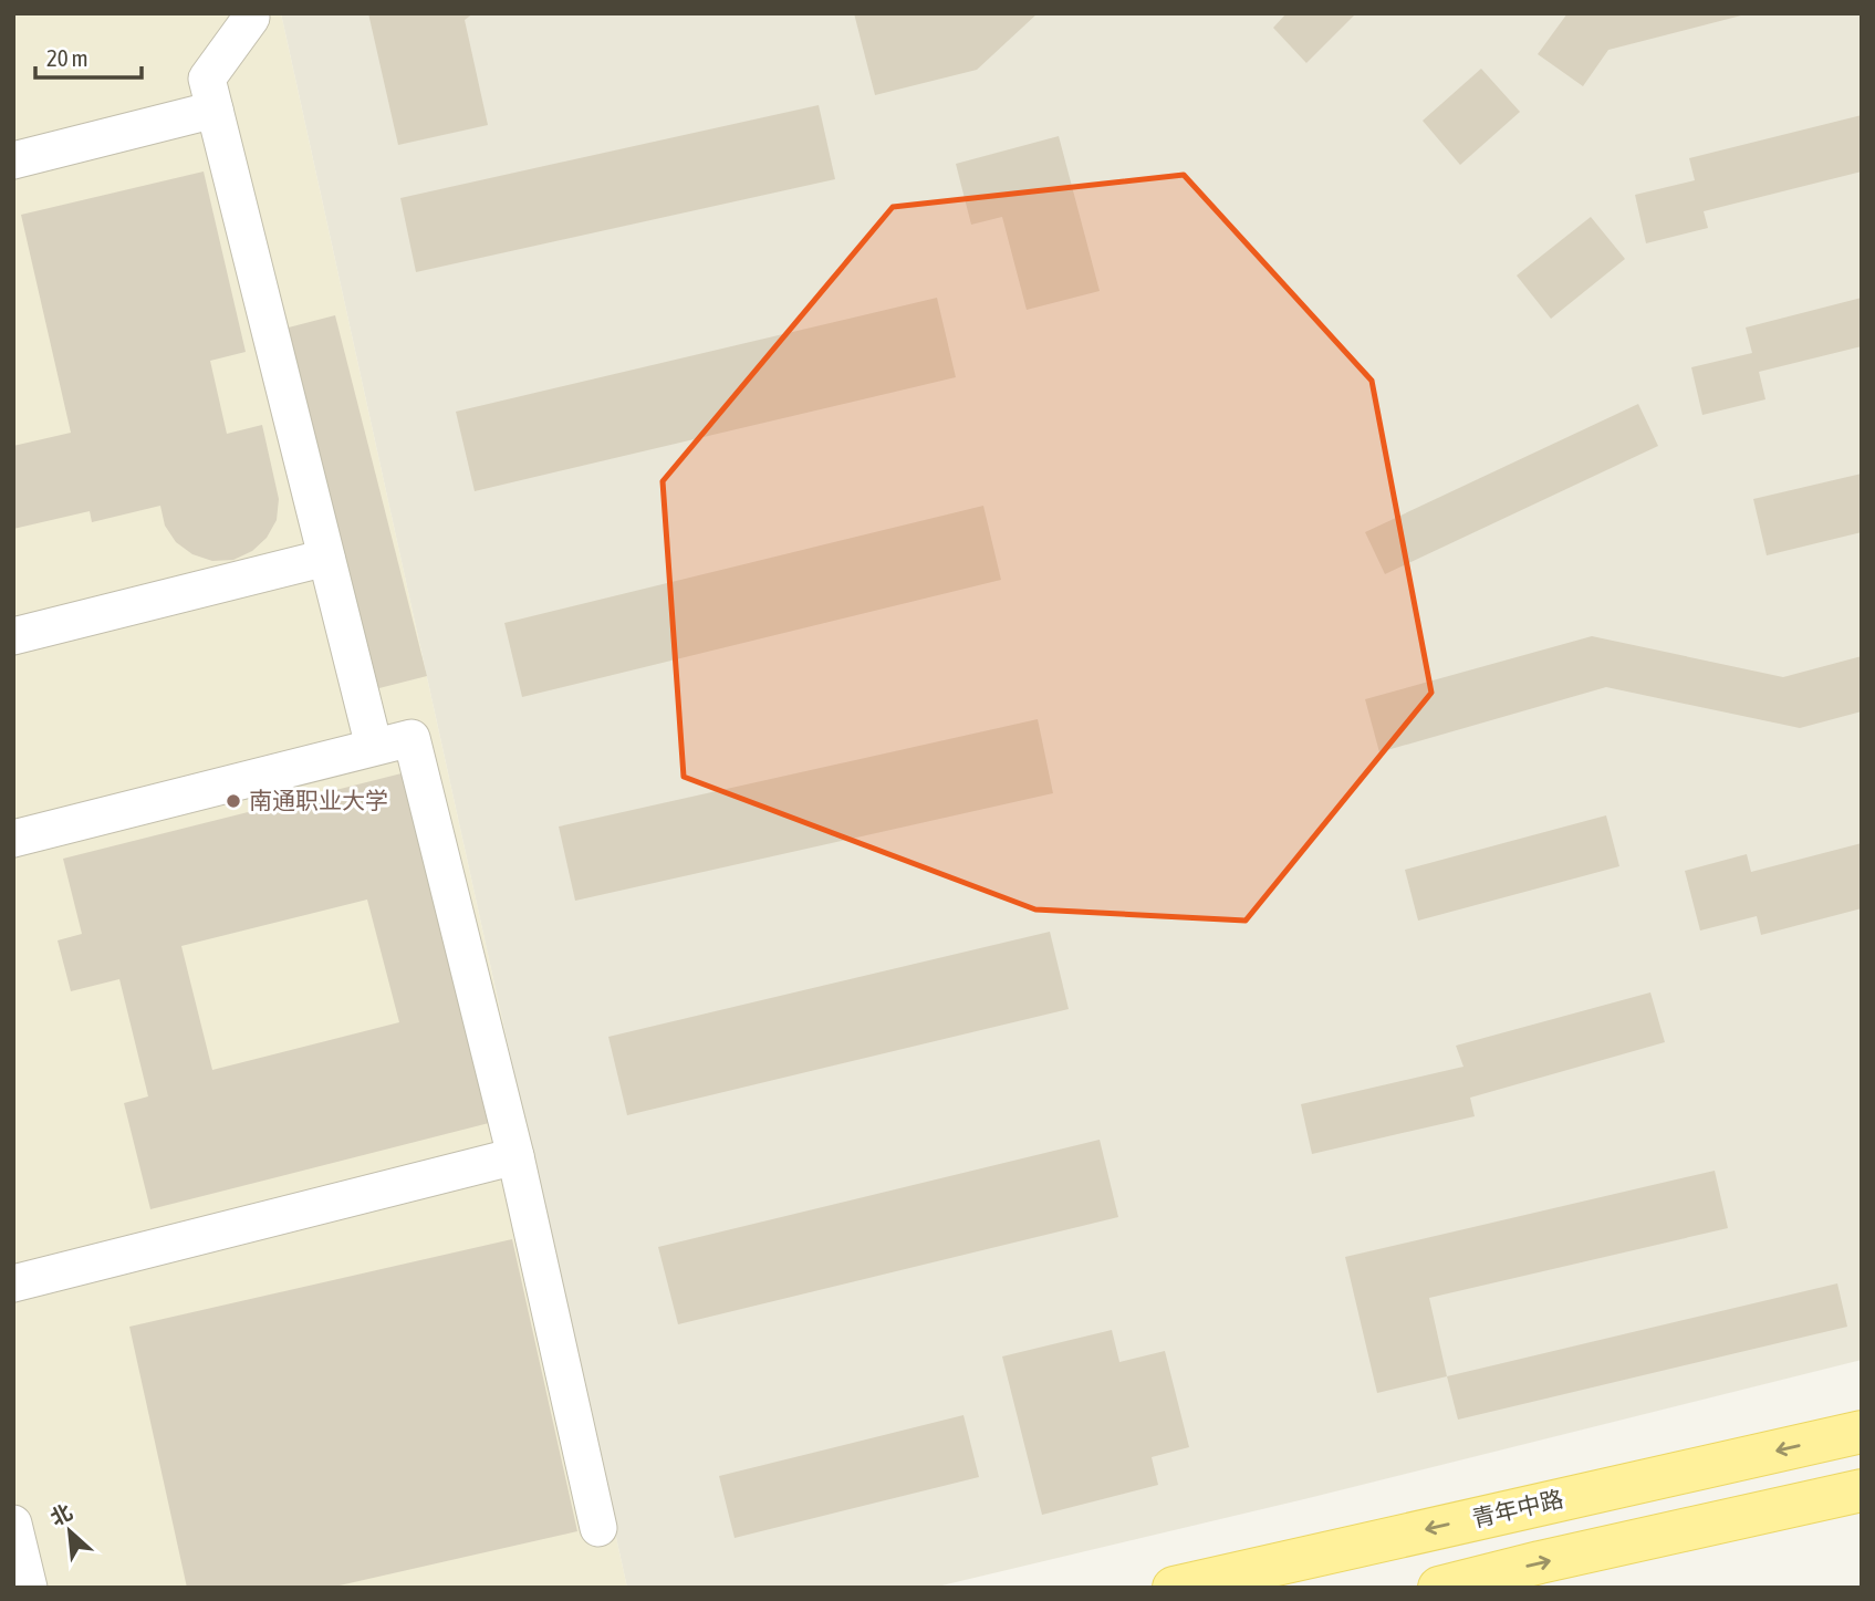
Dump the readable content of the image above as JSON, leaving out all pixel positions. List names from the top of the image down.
{
  "streets": {
    "main road": ["青年中路"]
  },
  "places": ["南通职业大学"],
  "scale_bar": "20 m",
  "north": "top left"
}
